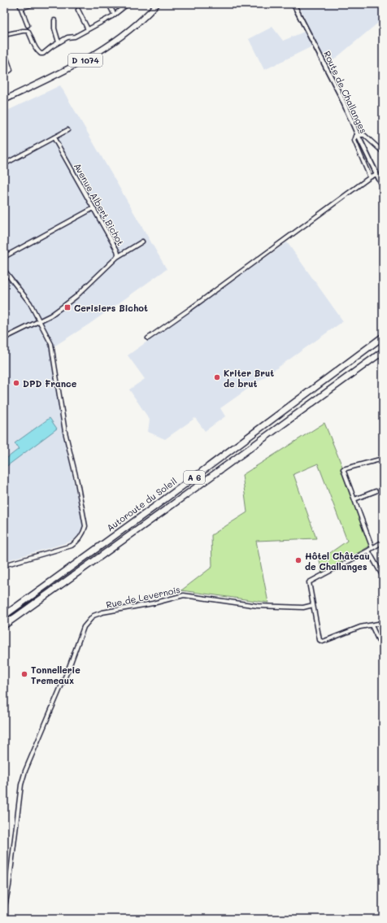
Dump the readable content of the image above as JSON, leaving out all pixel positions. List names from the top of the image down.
{
  "streets": {
    "highway": ["A 6", "Autoroute du Soleil"],
    "main road": ["D 1074"],
    "street": ["Route de Challanges", "Avenue Albert Bichot", "Rue de Levernois"]
  },
  "places": {
    "transit": ["Cerisiers Bichot"],
    "other": [
      "Kriter Brut de brut",
      "DPD France",
      "Hôtel Château de Challanges",
      "Tonnellerie Tremeaux"
    ]
  }
}
